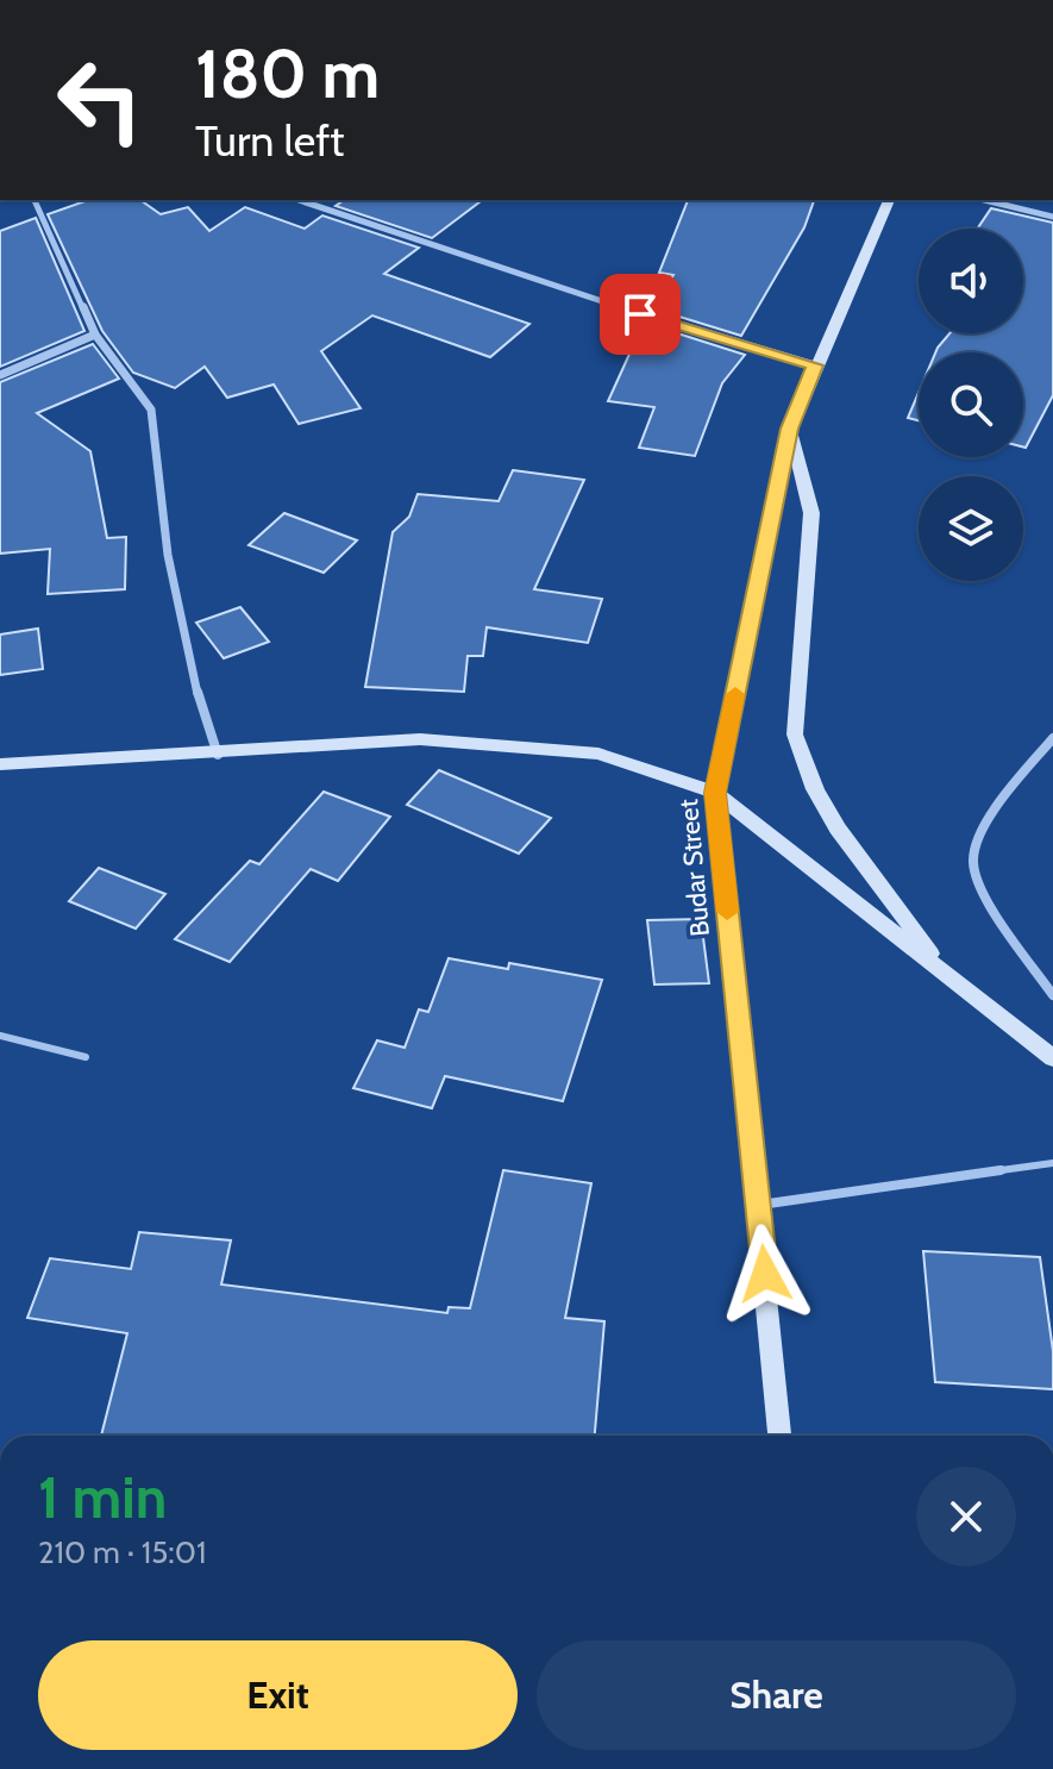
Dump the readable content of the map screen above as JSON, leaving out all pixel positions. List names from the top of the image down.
{
  "streets": {
    "main road": ["Budar Street"]
  },
  "page": {
    "turn": ["180 m", "Turn left"],
    "heading": ["1 min", "210 m · 15:01"],
    "buttons": ["Exit", "Share"]
  }
}
